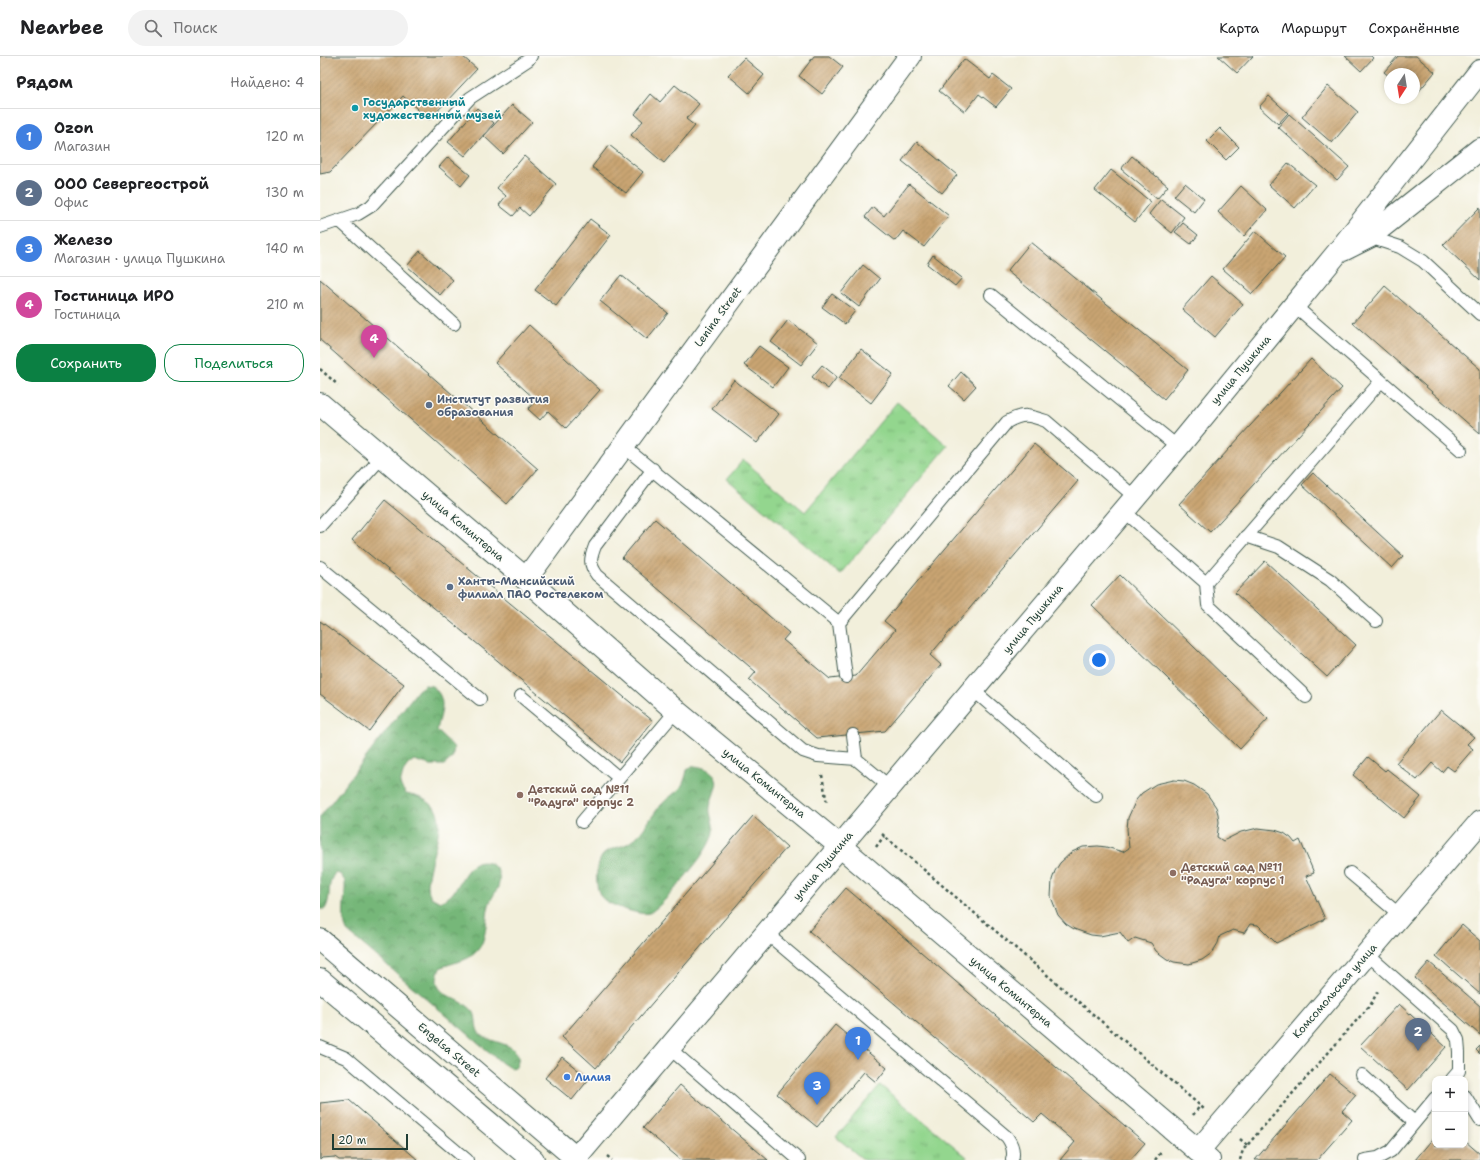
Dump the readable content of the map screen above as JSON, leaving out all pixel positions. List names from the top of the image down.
{
  "streets": {
    "street": [
      "Lenina Street",
      "улица Пушкина",
      "улица Коминтерна",
      "Комсомольская улица",
      "Engelsa Street"
    ]
  },
  "crossings": [
    ["Lenina Street", "улица Коминтерна"],
    ["улица Пушкина", "улица Коминтерна"],
    ["улица Пушкина", "Engelsa Street"],
    ["улица Коминтерна", "Комсомольская улица"]
  ],
  "places": [
    "Государственный художественный музей",
    "Институт развития образования",
    "Ханты-Мансийский филиал ПАО Ростелеком",
    "Детский сад №11 \"Радуга\" корпус 2",
    "Детский сад №11 \"Радуга\" корпус 1",
    "Лилия"
  ],
  "scale_bar": "20 m",
  "north": "bottom",
  "page": {
    "header": "Nearbee",
    "search": "Поиск",
    "nav": ["Карта", "Маршрут", "Сохранённые"],
    "heading": ["Рядом", "Найдено: 4"],
    "list": [
      {
        "mark": "1",
        "name": "Ozon",
        "note": "Магазин",
        "value": "120 m"
      },
      {
        "mark": "2",
        "name": "ООО Севергеострой",
        "note": "Офис",
        "value": "130 m"
      },
      {
        "mark": "3",
        "name": "Железо",
        "note": "Магазин · улица Пушкина",
        "value": "140 m"
      },
      {
        "mark": "4",
        "name": "Гостиница ИРО",
        "note": "Гостиница",
        "value": "210 m"
      }
    ],
    "pins": [
      "4",
      "2",
      "1",
      "3"
    ],
    "buttons": ["Сохранить", "Поделиться"],
    "map_buttons": ["+", "−"],
    "scale": "20 m"
  }
}
